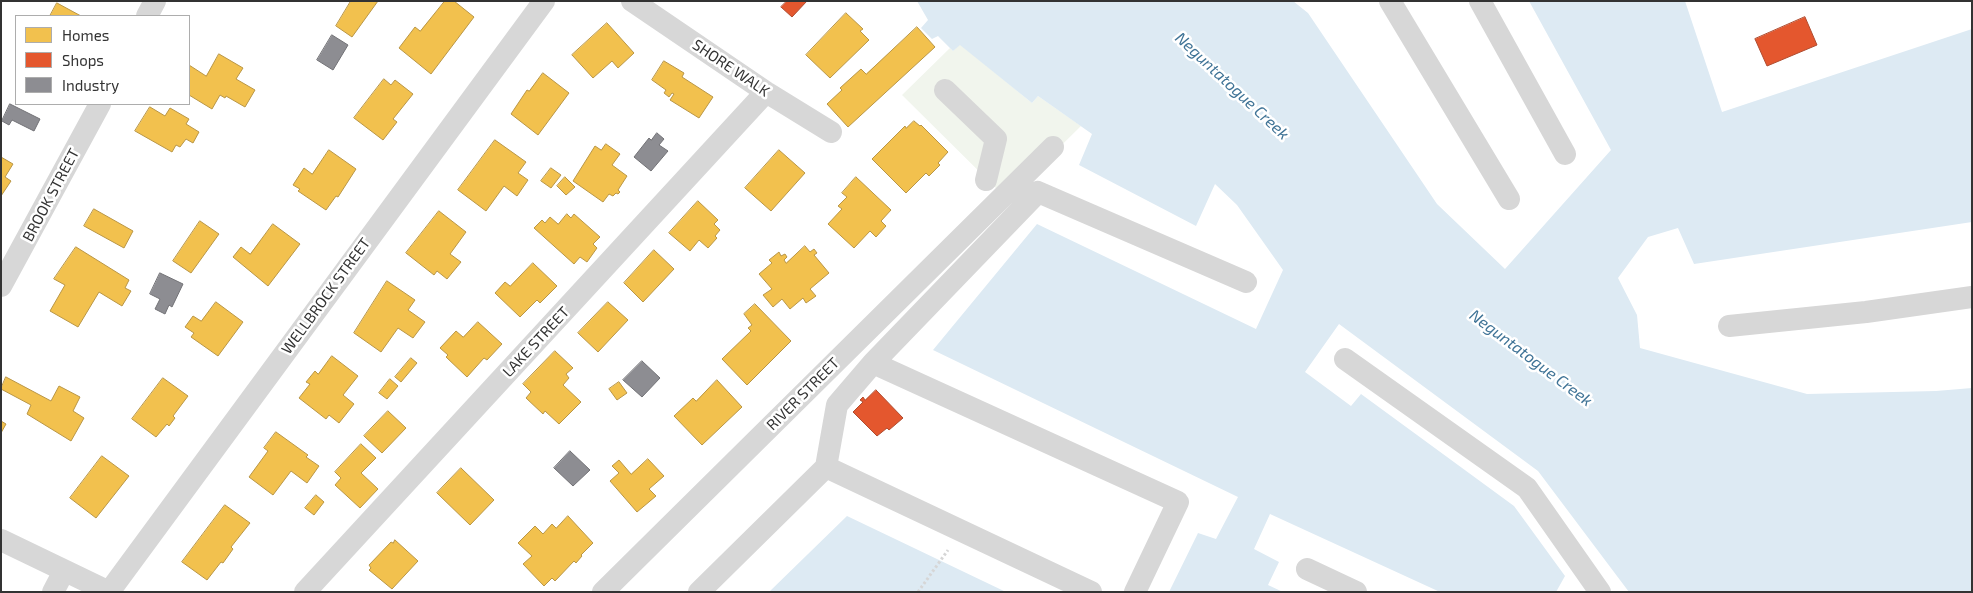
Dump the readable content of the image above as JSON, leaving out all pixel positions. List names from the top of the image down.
{
  "streets": {
    "street": [
      "SHORE WALK",
      "BROOK STREET",
      "WELLBROCK STREET",
      "LAKE STREET",
      "RIVER STREET"
    ]
  },
  "crossings": [
    ["SHORE WALK", "LAKE STREET"]
  ],
  "water": ["Neguntatogue Creek"],
  "legend": ["Homes", "Shops", "Industry"]
}
